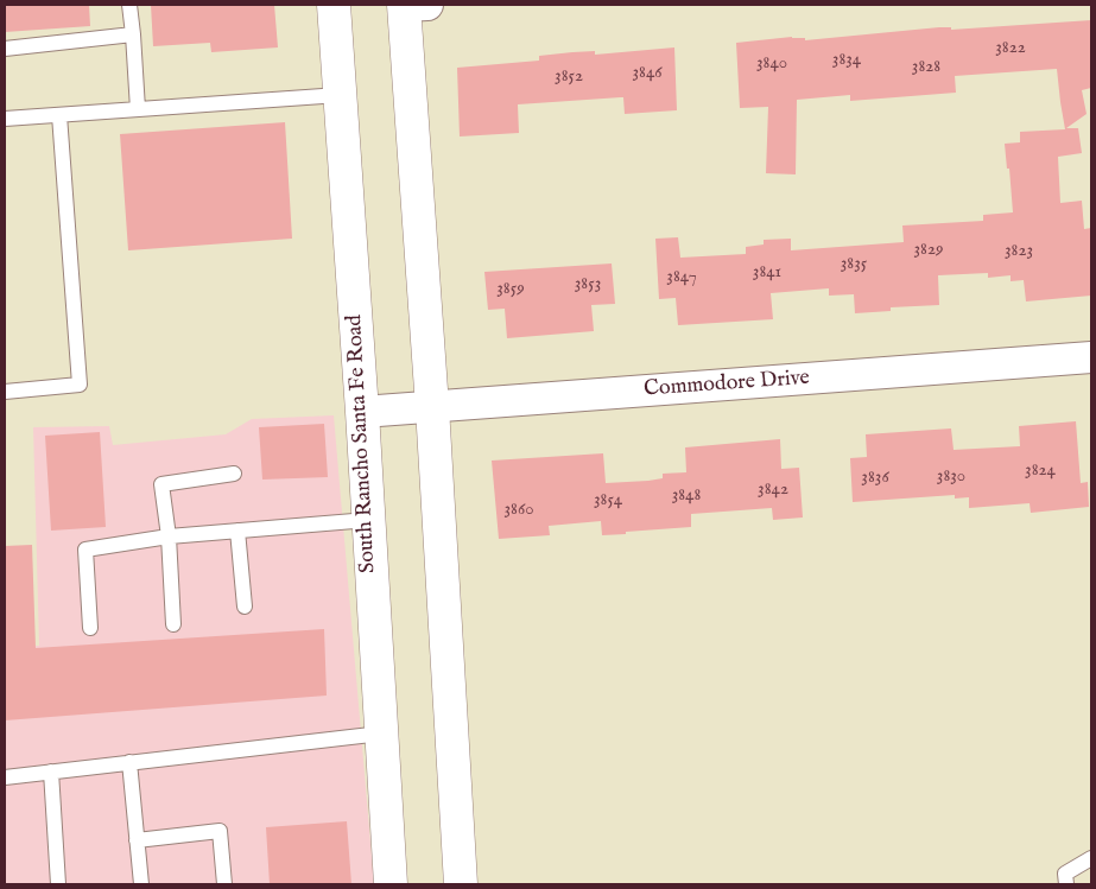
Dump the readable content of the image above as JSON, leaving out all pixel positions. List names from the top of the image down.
{
  "streets": {
    "main road": ["South Rancho Santa Fe Road"],
    "street": ["Commodore Drive"]
  },
  "crossings": [
    ["Commodore Drive", "South Rancho Santa Fe Road"]
  ],
  "house_numbers": [
    "3822",
    "3834",
    "3840",
    "3828",
    "3846",
    "3852",
    "3829",
    "3823",
    "3835",
    "3841",
    "3847",
    "3853",
    "3859",
    "3824",
    "3830",
    "3836",
    "3842",
    "3848",
    "3854",
    "3860"
  ]
}
